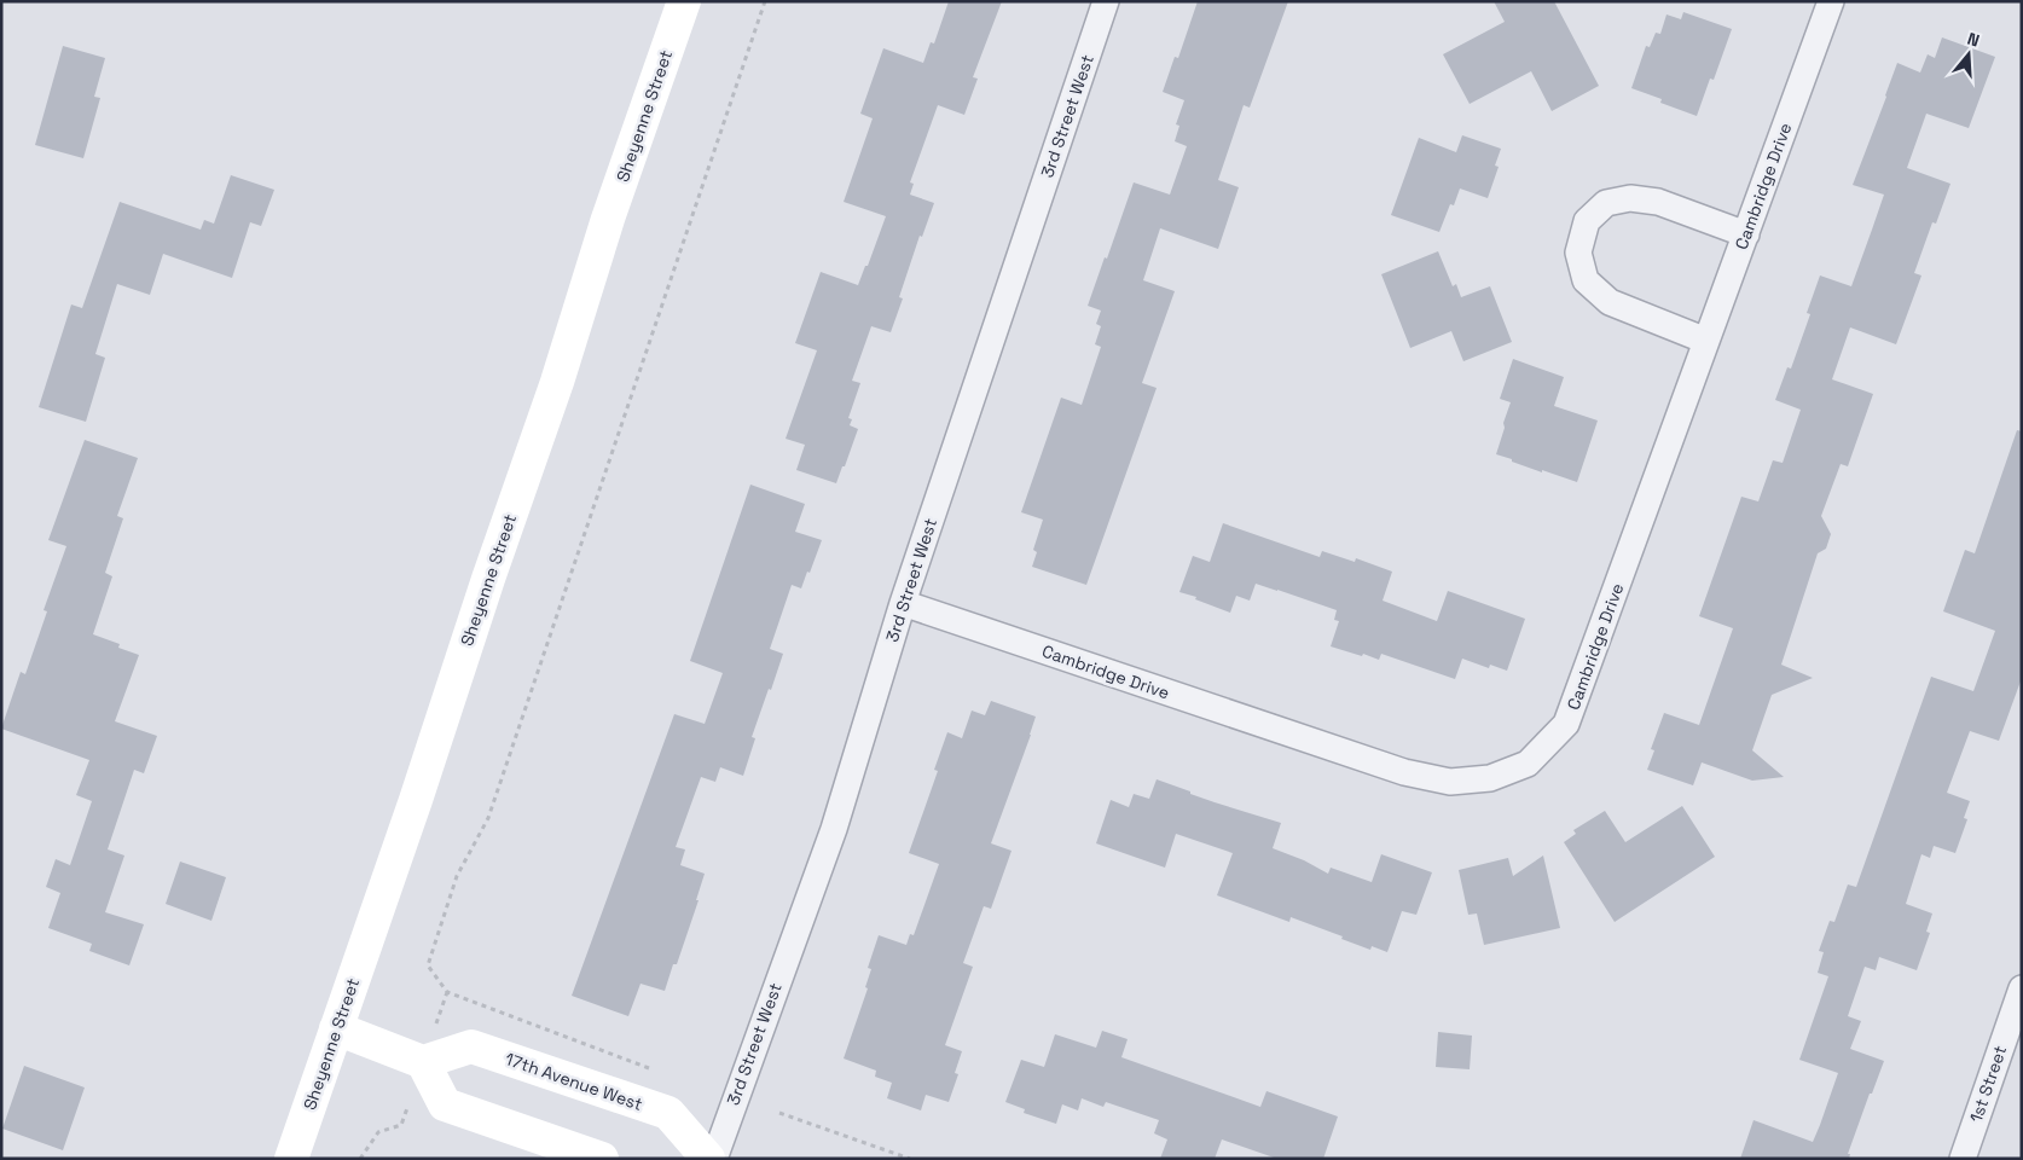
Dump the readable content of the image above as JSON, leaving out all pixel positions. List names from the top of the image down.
{
  "streets": {
    "main road": ["Sheyenne Street", "17th Avenue West"],
    "street": ["3rd Street West", "Cambridge Drive", "1st Street"]
  },
  "crossings": [
    ["3rd Street West", "Cambridge Drive"]
  ],
  "north": "top"
}
